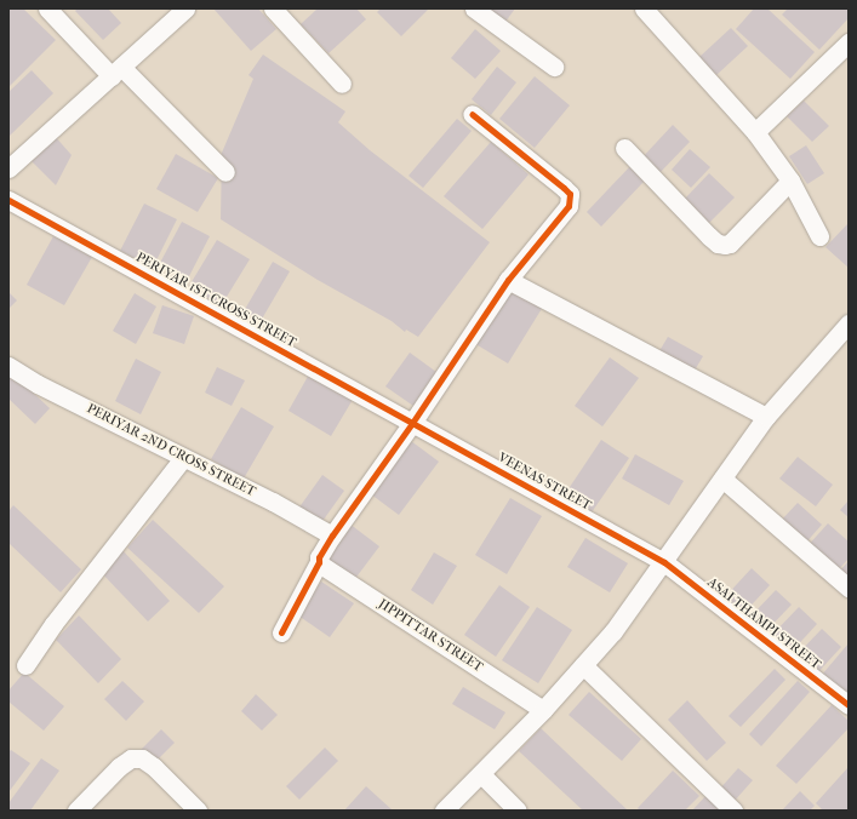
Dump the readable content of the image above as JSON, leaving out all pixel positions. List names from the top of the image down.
{
  "streets": {
    "street": [
      "PERIYAR 1ST CROSS STREET",
      "PERIYAR 2ND CROSS STREET",
      "VEENAS STREET",
      "ASAI THAMPI STREET",
      "JIPPITTAR STREET"
    ]
  },
  "crossings": [
    ["PERIYAR 1ST CROSS STREET", "VEENAS STREET"],
    ["VEENAS STREET", "ASAI THAMPI STREET"]
  ]
}
